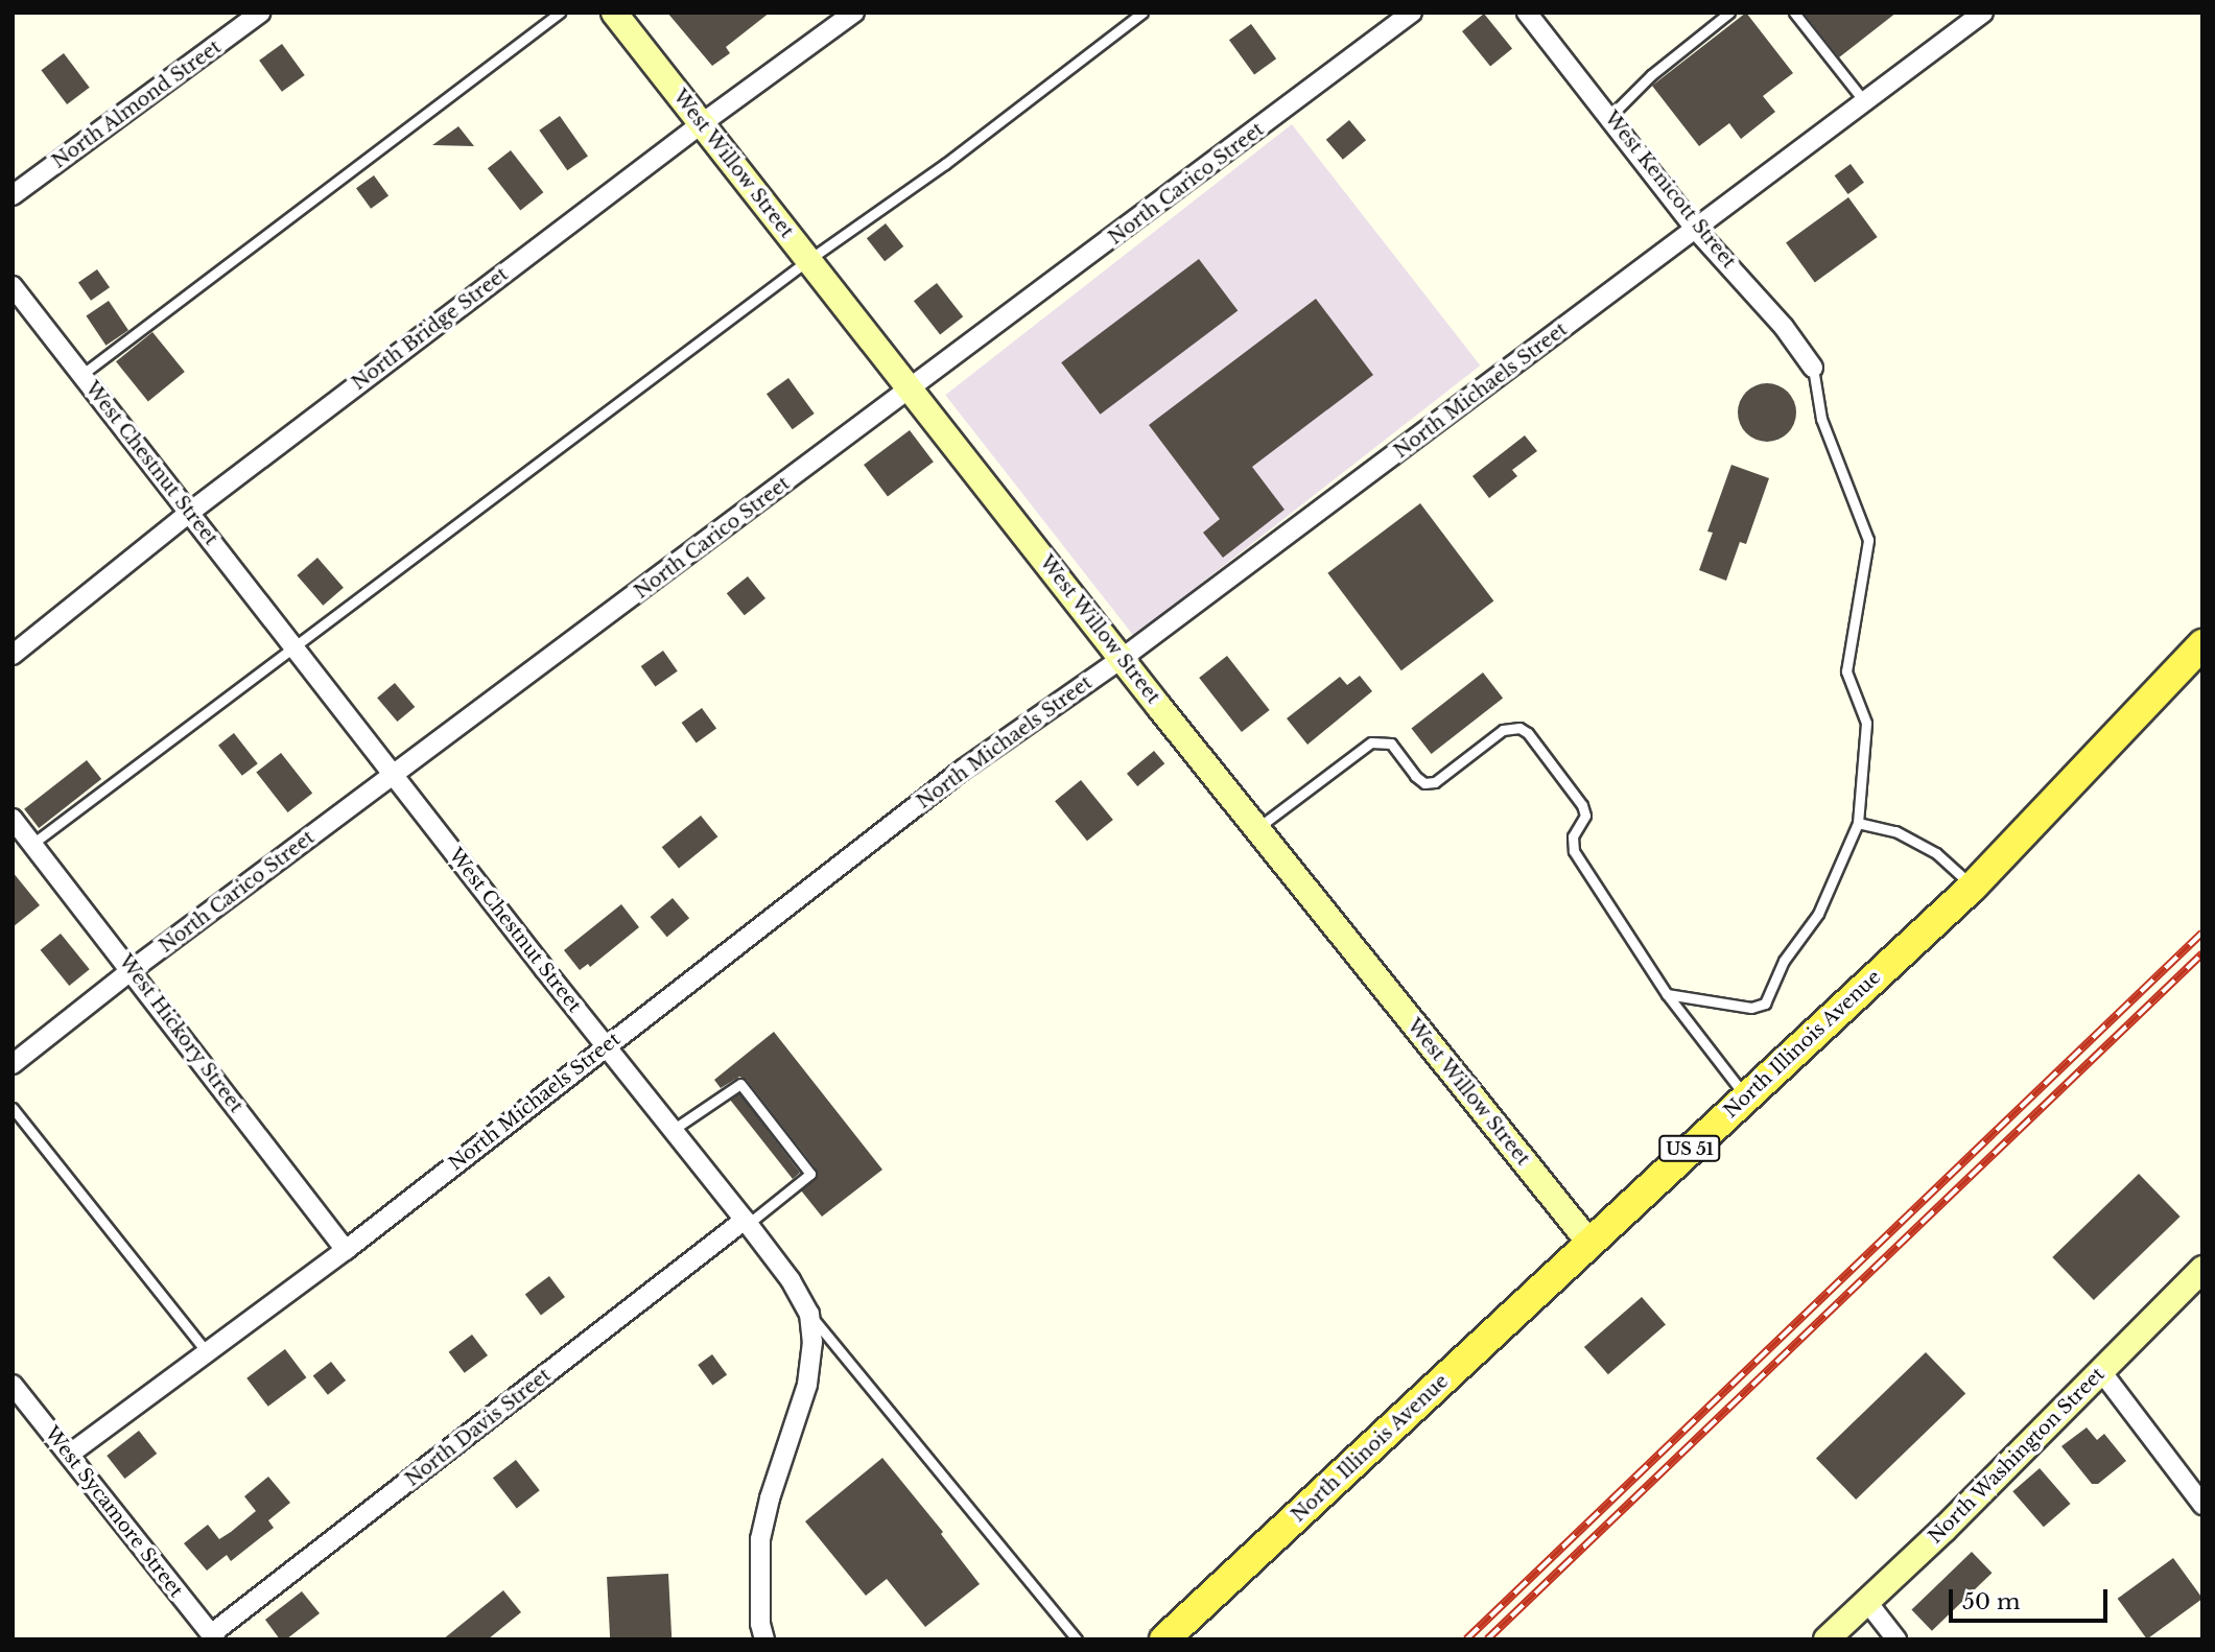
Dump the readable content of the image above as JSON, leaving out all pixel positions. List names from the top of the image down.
{
  "streets": {
    "main road": ["North Illinois Avenue", "US 51"],
    "street": [
      "North Almond Street",
      "West Willow Street",
      "North Carico Street",
      "West Kenicott Street",
      "North Bridge Street",
      "North Michaels Street",
      "West Chestnut Street",
      "West Hickory Street",
      "North Davis Street",
      "North Washington Street",
      "West Sycamore Street"
    ]
  },
  "crossings": [
    ["West Willow Street", "North Carico Street"],
    ["West Willow Street", "North Bridge Street"],
    ["West Willow Street", "North Michaels Street"],
    ["West Willow Street", "North Illinois Avenue"],
    ["North Carico Street", "West Chestnut Street"],
    ["North Carico Street", "West Hickory Street"],
    ["West Kenicott Street", "North Michaels Street"],
    ["North Bridge Street", "West Chestnut Street"],
    ["North Michaels Street", "West Chestnut Street"],
    ["North Michaels Street", "West Hickory Street"],
    ["North Michaels Street", "West Sycamore Street"],
    ["West Chestnut Street", "North Davis Street"],
    ["North Davis Street", "West Sycamore Street"]
  ],
  "scale_bar": "50 m"
}
